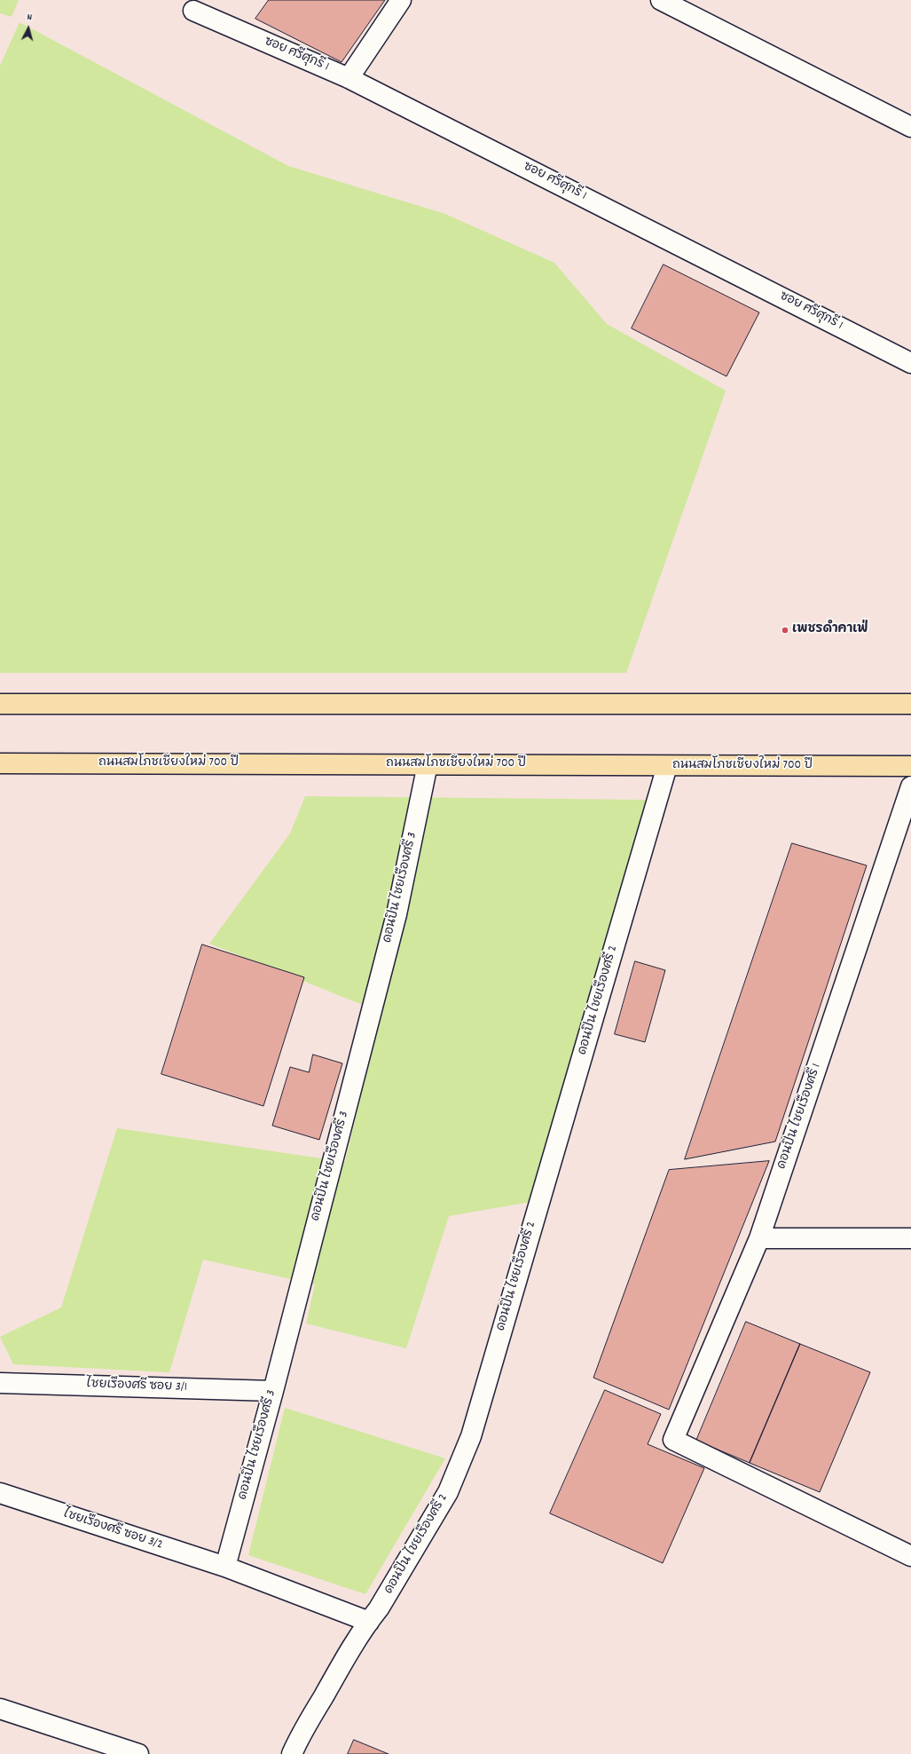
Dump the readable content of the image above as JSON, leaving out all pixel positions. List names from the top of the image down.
{
  "streets": {
    "main road": ["ถนนสมโภชเชียงใหม่ 700 ปี"],
    "street": [
      "ซอย ศรีศุกรี 1",
      "ดอนปิน ไชยเรืองศรี 3",
      "ดอนปิน ไชยเรืองศรี 2",
      "ดอนปิน ไชยเรืองศรี 1",
      "ไชยเรืองศรี ซอย 3/1",
      "ไชยเรืองศรี ซอย 3/2"
    ]
  },
  "crossings": [
    ["ถนนสมโภชเชียงใหม่ 700 ปี", "ดอนปิน ไชยเรืองศรี 3"],
    ["ถนนสมโภชเชียงใหม่ 700 ปี", "ดอนปิน ไชยเรืองศรี 2"],
    ["ดอนปิน ไชยเรืองศรี 3", "ไชยเรืองศรี ซอย 3/1"],
    ["ดอนปิน ไชยเรืองศรี 3", "ไชยเรืองศรี ซอย 3/2"],
    ["ดอนปิน ไชยเรืองศรี 2", "ไชยเรืองศรี ซอย 3/2"]
  ],
  "places": ["เพชรดำคาเฟ่"],
  "north": "top"
}
